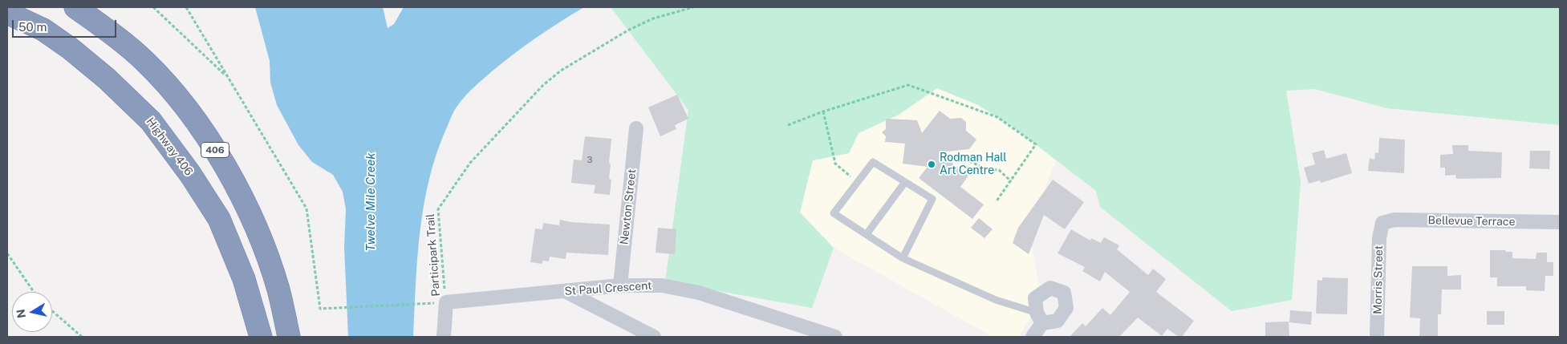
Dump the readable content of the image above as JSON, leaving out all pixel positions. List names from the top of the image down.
{
  "streets": {
    "highway": ["Highway 406", "406"],
    "street": [
      "Newton Street",
      "Bellevue Terrace",
      "Morris Street",
      "St Paul Crescent"
    ],
    "path": ["Participark Trail"]
  },
  "crossings": [
    ["Newton Street", "St Paul Crescent"],
    ["Bellevue Terrace", "Morris Street"],
    ["Participark Trail", "St Paul Crescent"]
  ],
  "water": ["Twelve Mile Creek"],
  "places": ["Rodman Hall Art Centre"],
  "house_numbers": ["3"],
  "scale_bar": "50 m",
  "north": "left"
}
